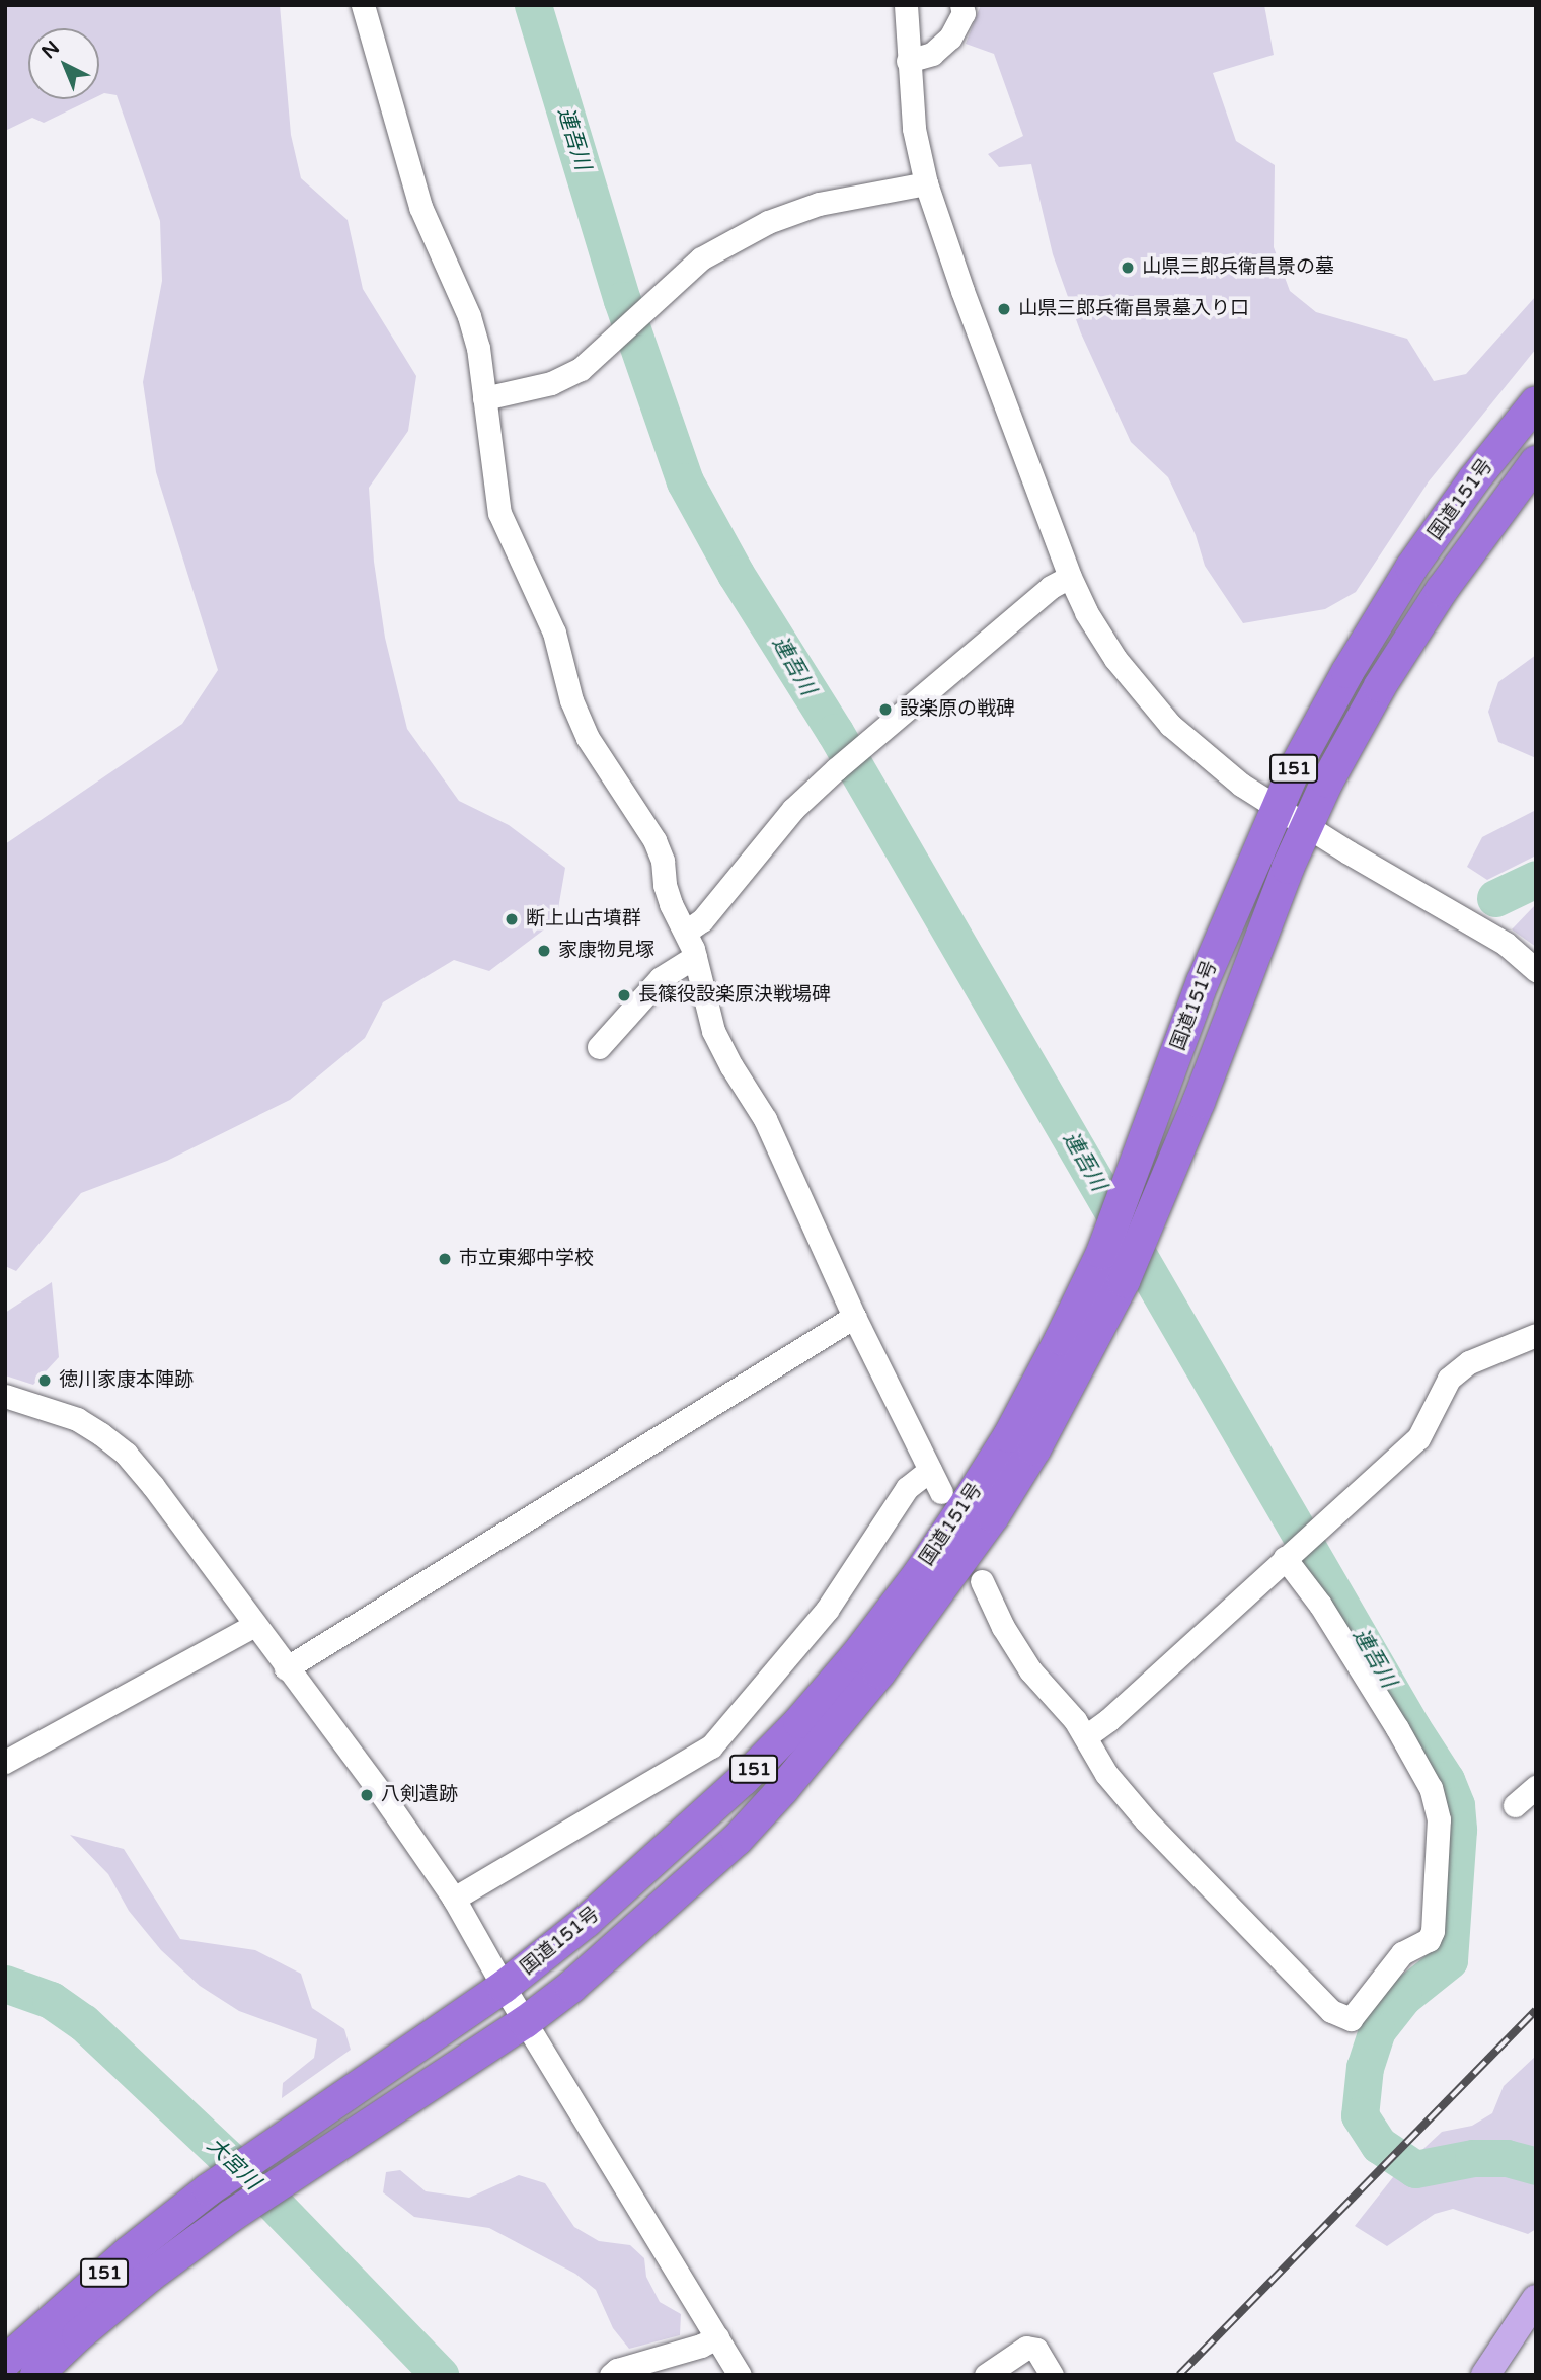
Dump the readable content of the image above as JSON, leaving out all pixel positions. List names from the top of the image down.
{
  "streets": {
    "highway": ["国道151号", "151"]
  },
  "water": ["連吾川", "大宮川"],
  "places": [
    "山県三郎兵衛昌景の墓",
    "山県三郎兵衛昌景墓入り口",
    "設楽原の戦碑",
    "断上山古墳群",
    "家康物見塚",
    "長篠役設楽原決戦場碑",
    "市立東郷中学校",
    "徳川家康本陣跡",
    "八剣遺跡"
  ],
  "north": "top left"
}
